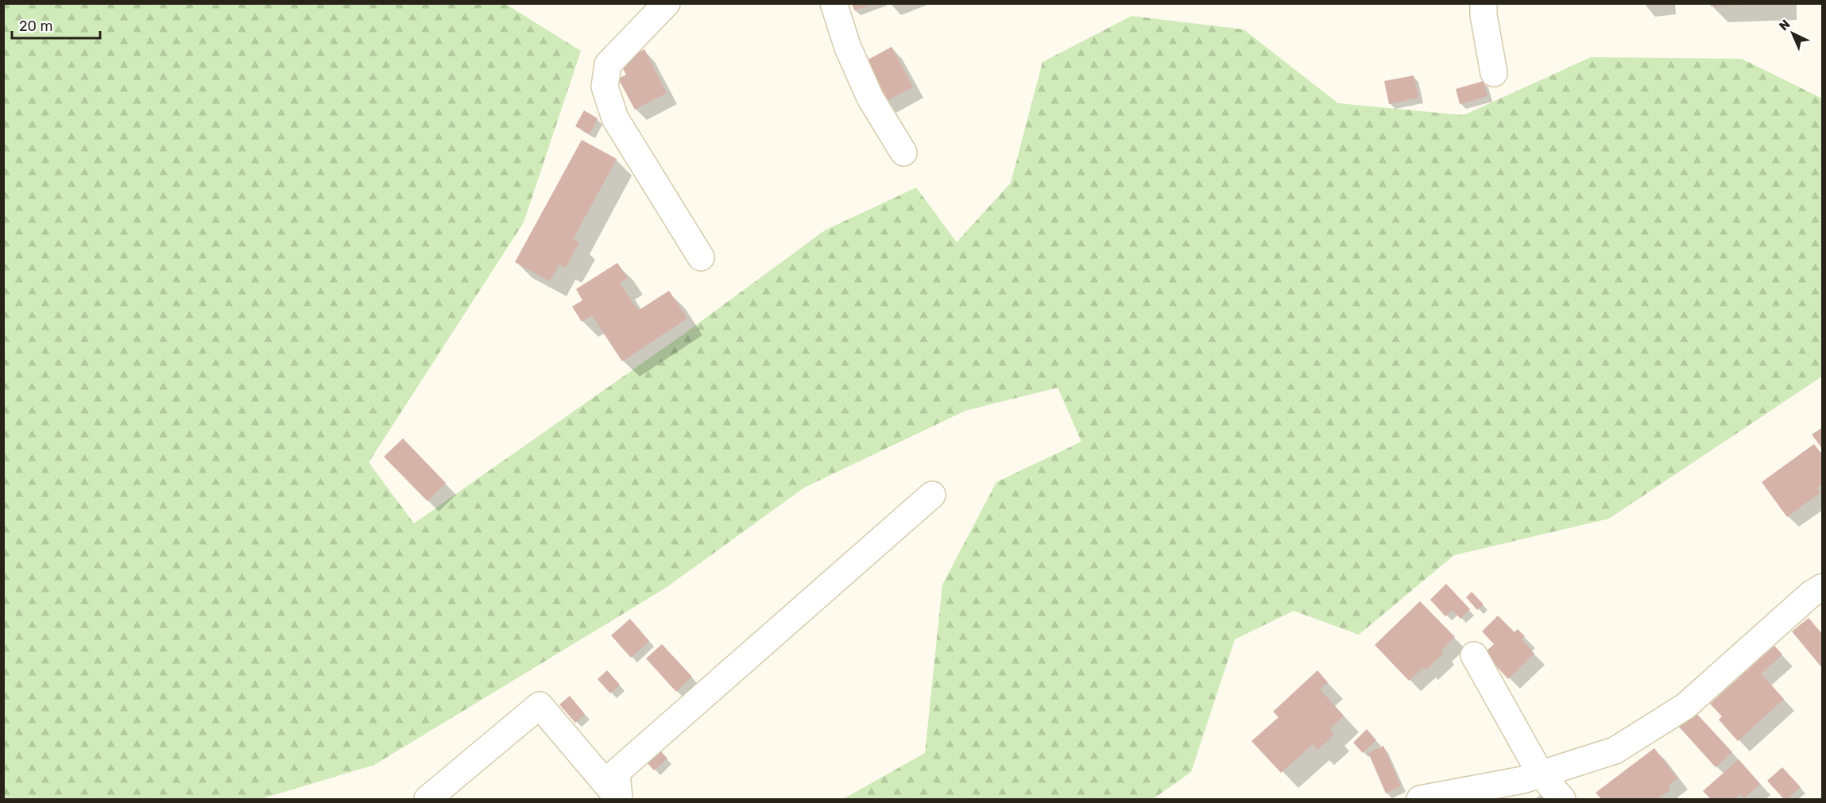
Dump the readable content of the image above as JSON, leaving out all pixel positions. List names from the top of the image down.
{
  "scale_bar": "20 m",
  "north": "top left"
}
